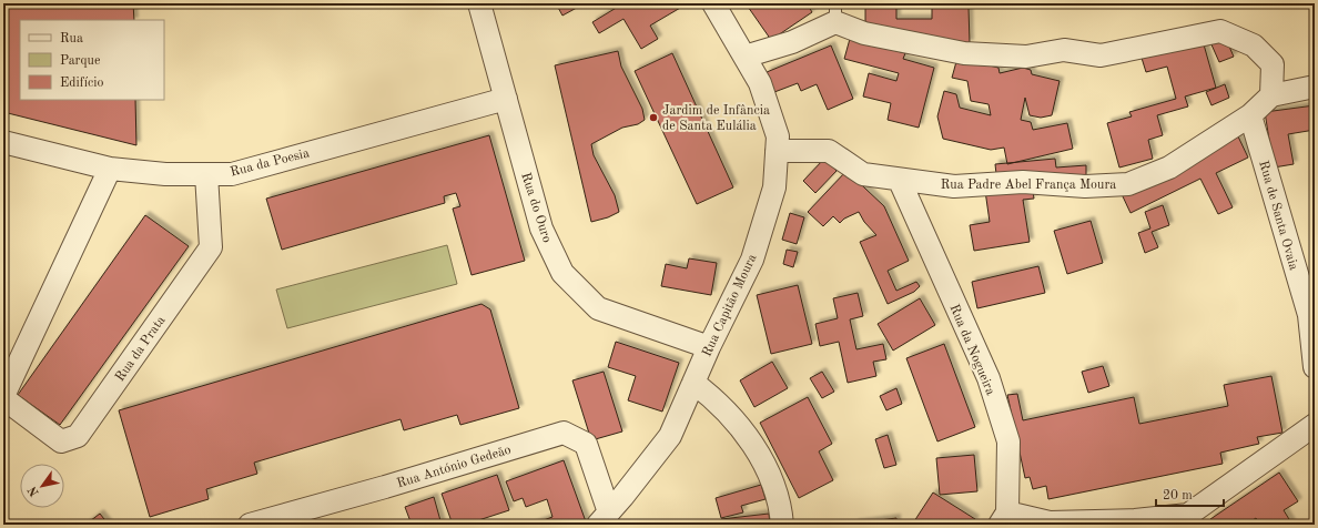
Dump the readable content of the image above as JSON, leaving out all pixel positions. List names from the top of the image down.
{
  "streets": {
    "street": [
      "Rua da Poesia",
      "Rua Padre Abel França Moura",
      "Rua do Ouro",
      "Rua de Santa Ovaia",
      "Rua Capitão Moura",
      "Rua da Prata",
      "Rua da Nogueira",
      "Rua António Gedeão"
    ]
  },
  "crossings": [
    ["Rua da Poesia", "Rua do Ouro"],
    ["Rua da Poesia", "Rua da Prata"],
    ["Rua Padre Abel França Moura", "Rua de Santa Ovaia"],
    ["Rua Padre Abel França Moura", "Rua Capitão Moura"],
    ["Rua Padre Abel França Moura", "Rua da Nogueira"],
    ["Rua do Ouro", "Rua Capitão Moura"],
    ["Rua Capitão Moura", "Rua António Gedeão"]
  ],
  "places": ["Jardim de Infância de Santa Eulália"],
  "legend": ["Rua", "Parque", "Edifício"],
  "scale_bar": "20 m",
  "north": "bottom left"
}
